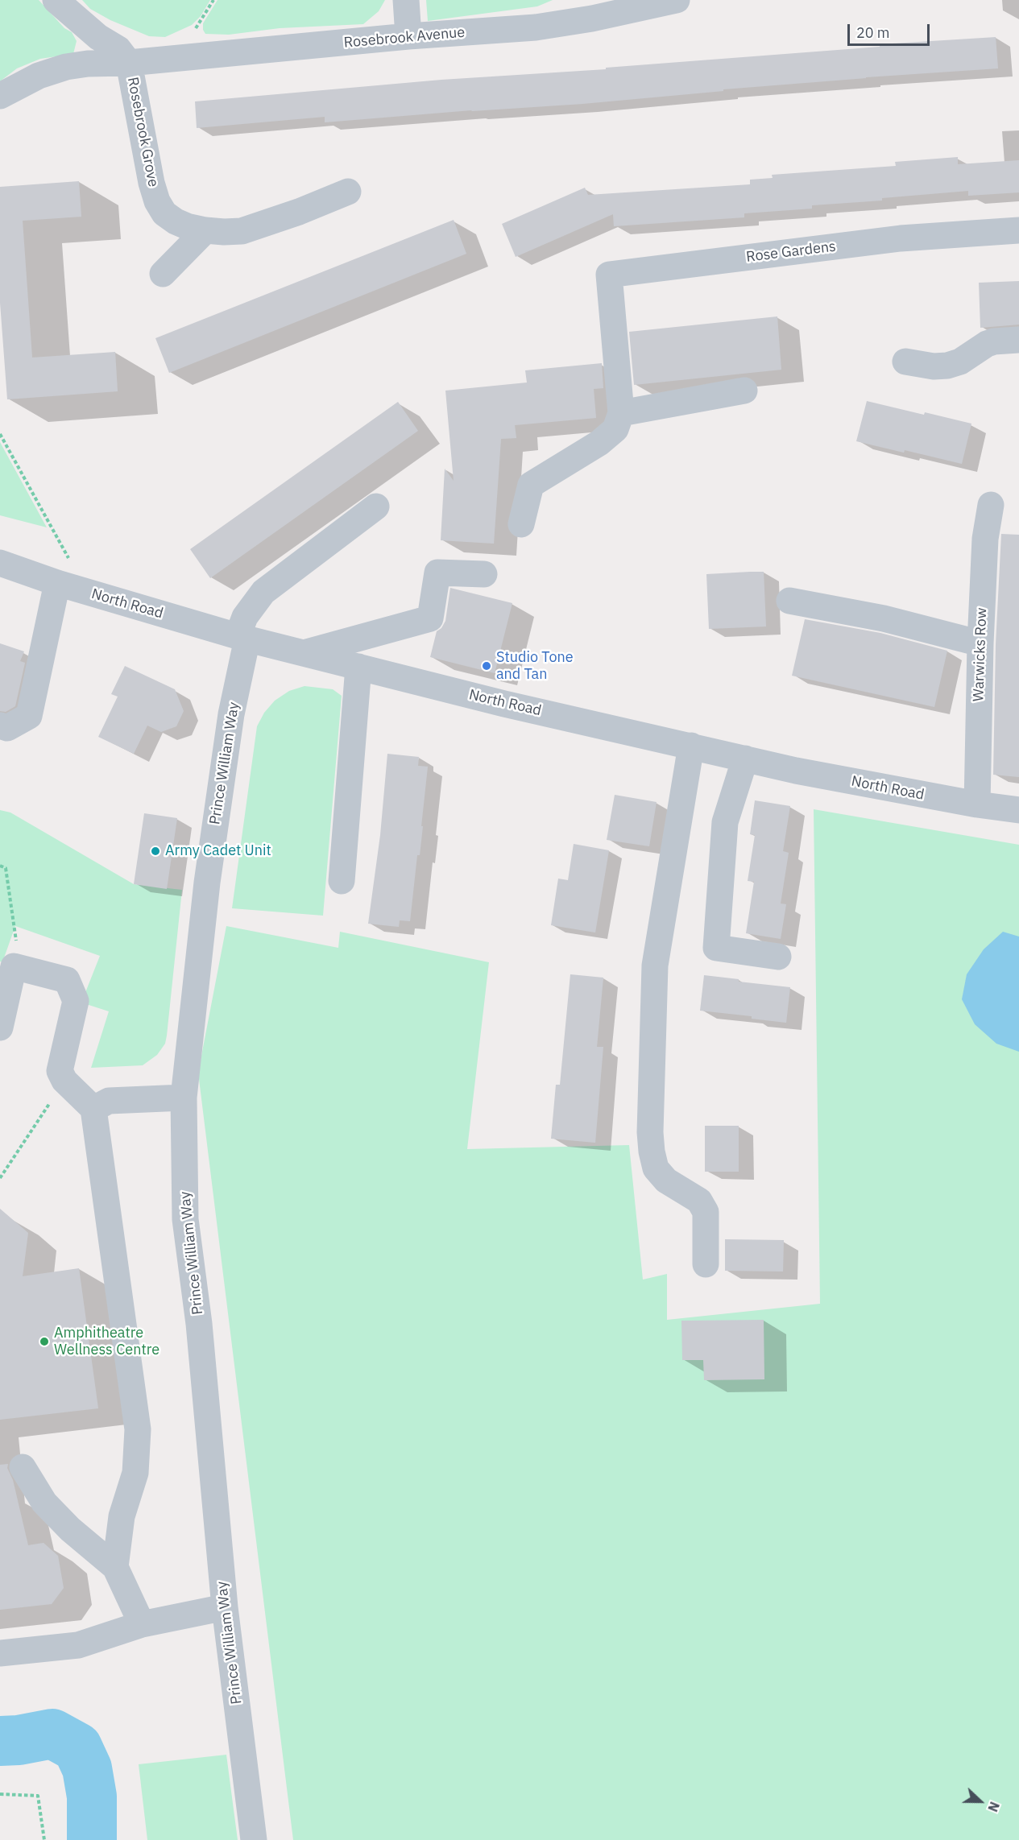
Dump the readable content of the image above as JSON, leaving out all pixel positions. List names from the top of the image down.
{
  "streets": {
    "street": [
      "Rosebrook Avenue",
      "Rosebrook Grove",
      "Rose Gardens",
      "North Road",
      "Warwicks Row",
      "Prince William Way"
    ]
  },
  "crossings": [
    ["Rosebrook Avenue", "Rosebrook Grove"],
    ["North Road", "Warwicks Row"],
    ["North Road", "Prince William Way"]
  ],
  "places": ["Studio Tone and Tan", "Army Cadet Unit", "Amphitheatre Wellness Centre"],
  "scale_bar": "20 m",
  "north": "right"
}
